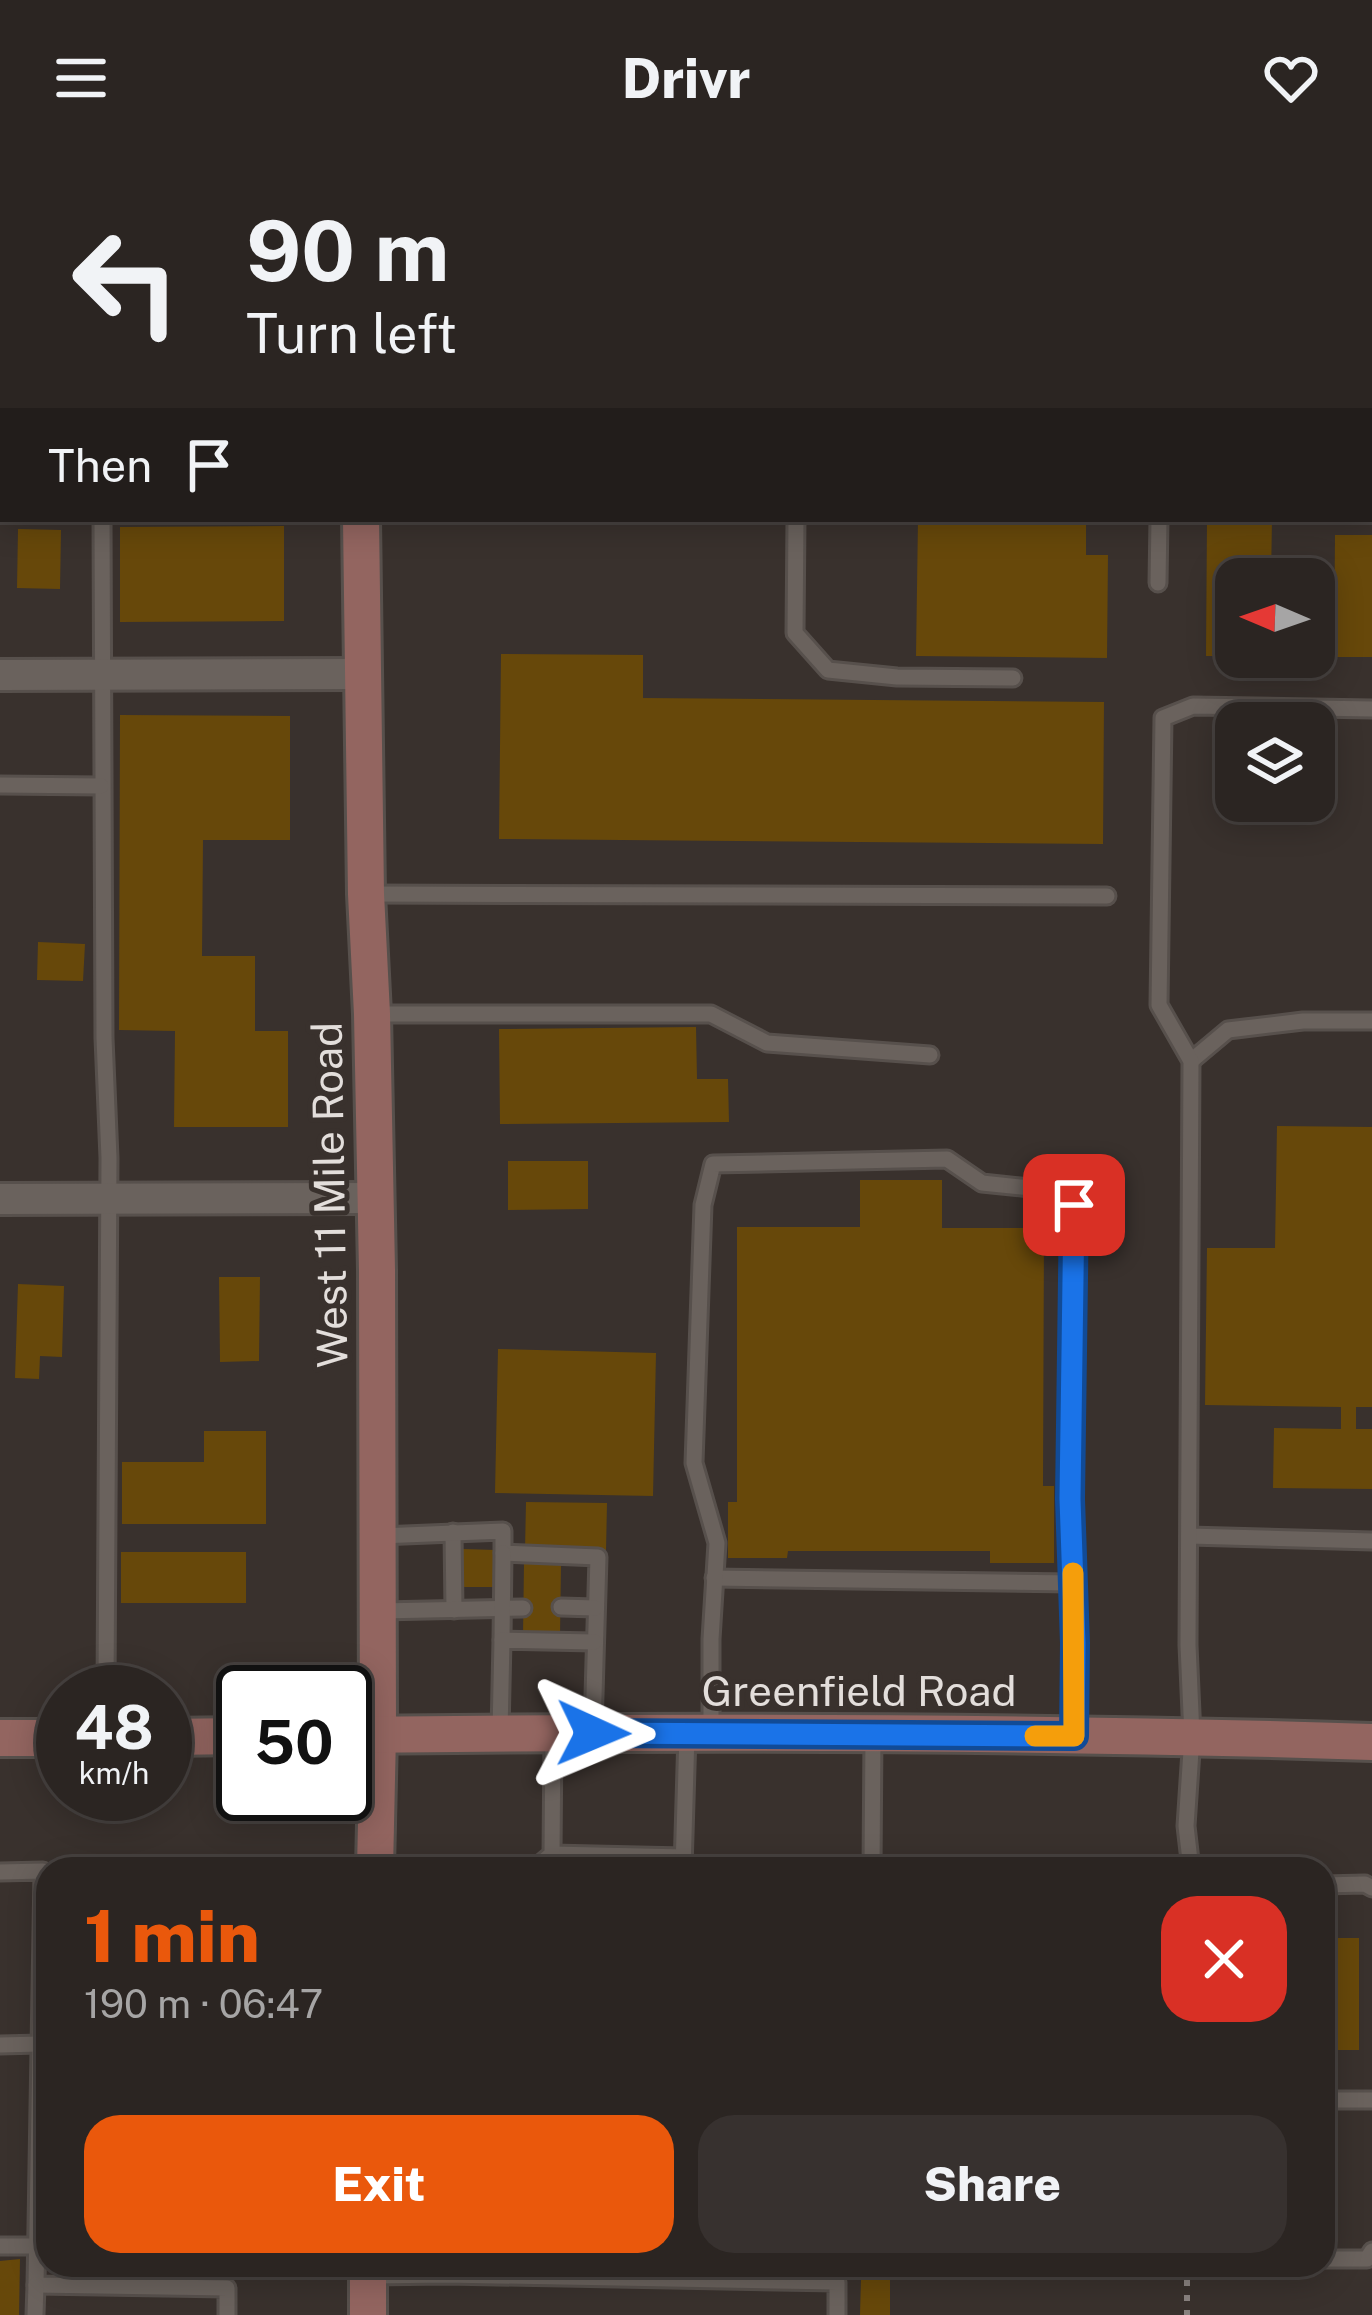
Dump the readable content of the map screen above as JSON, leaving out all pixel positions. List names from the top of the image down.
{
  "streets": {
    "main road": ["West 11 Mile Road", "Greenfield Road"]
  },
  "north": "left",
  "page": {
    "header": "Drivr",
    "turn": ["90 m", "Turn left"],
    "then": "Then",
    "speed": "48 km/h",
    "limit": "50",
    "heading": ["1 min", "190 m · 06:47"],
    "buttons": ["Exit", "Share"]
  }
}
